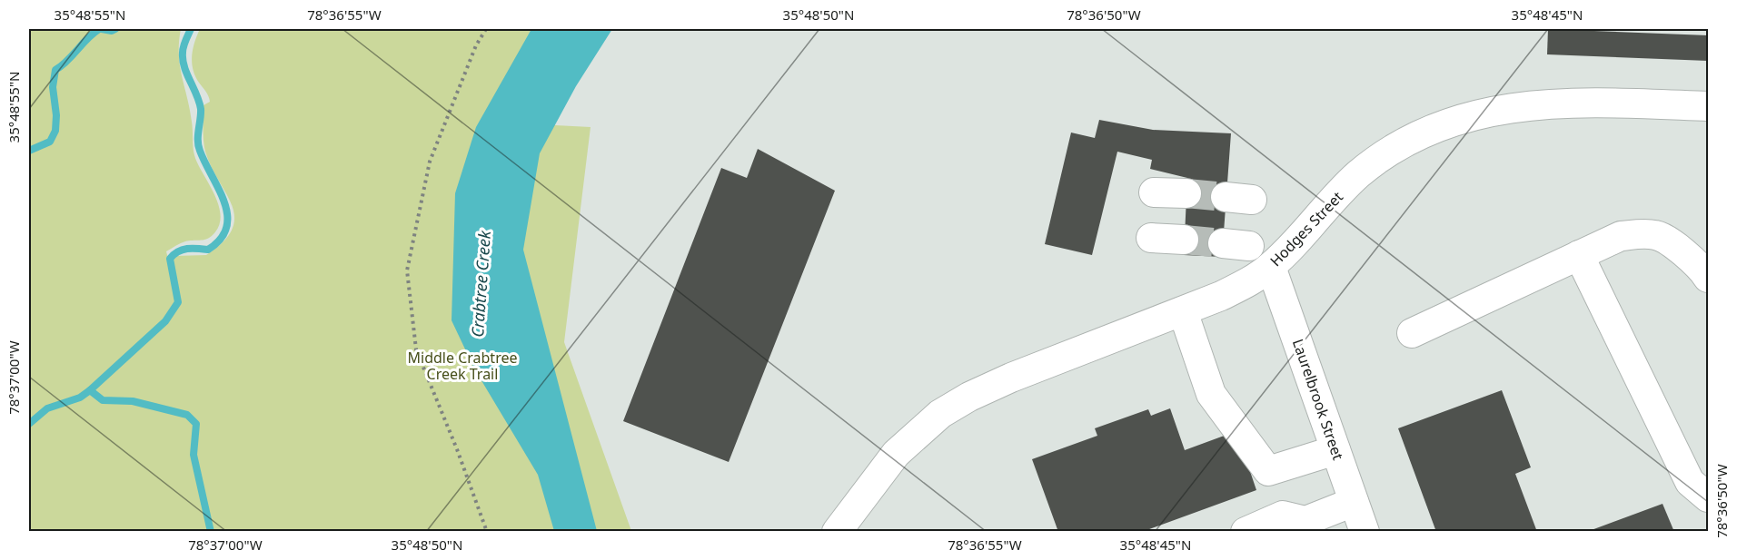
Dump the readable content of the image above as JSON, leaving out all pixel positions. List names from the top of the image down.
{
  "streets": {
    "street": ["Hodges Street", "Laurelbrook Street"]
  },
  "crossings": [
    ["Hodges Street", "Laurelbrook Street"]
  ],
  "water": ["Crabtree Creek"],
  "parks": ["Middle Crabtree Creek Trail"],
  "coordinates": [
    "35°48'55\"N",
    "78°36'55\"W",
    "35°48'50\"N",
    "78°36'50\"W",
    "35°48'45\"N",
    "78°37'00\"W"
  ]
}
